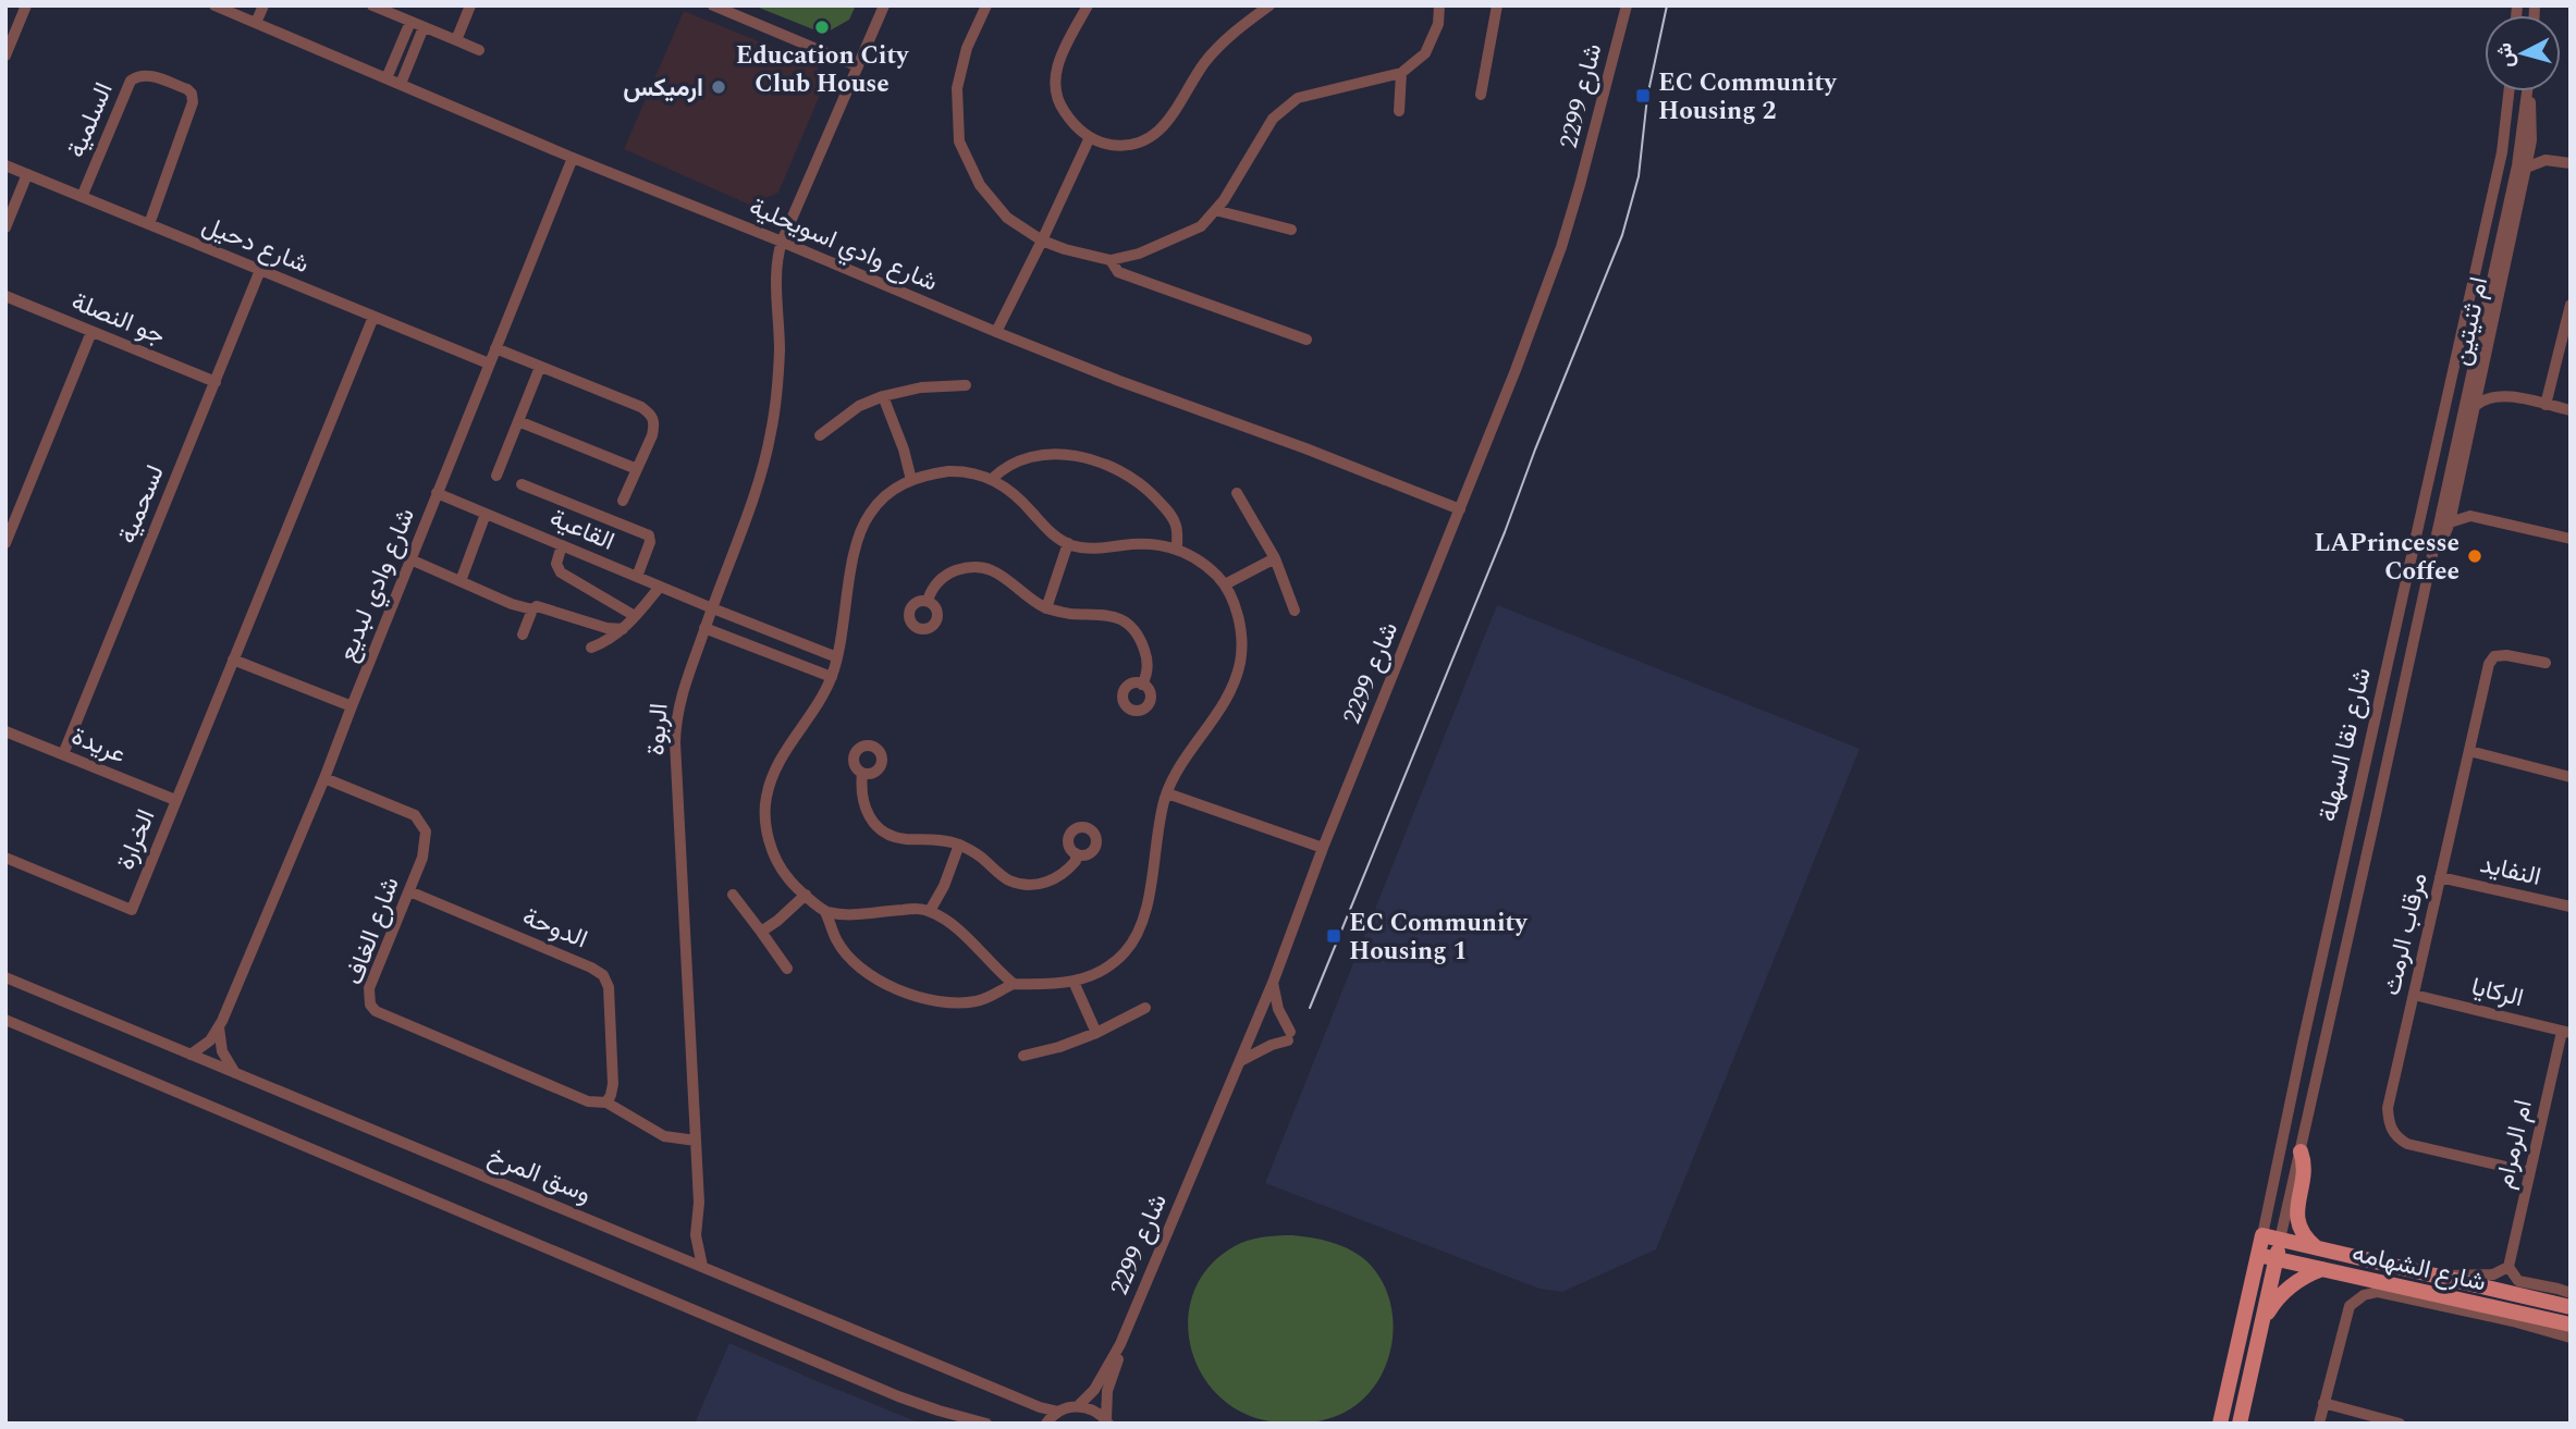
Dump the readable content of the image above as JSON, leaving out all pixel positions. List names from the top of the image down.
{
  "streets": {
    "main road": ["شارع نقا السهلة", "شارع الشهامه"],
    "street": [
      "شارع 2299",
      "السلمية",
      "شارع دحيل",
      "شارع وادي اسويحلية",
      "جو النصلة",
      "ام ثنيتين",
      "لسحمية",
      "القاعية",
      "شارع وادي لبديع",
      "الربوة",
      "عريدة",
      "الخرارة",
      "النفايد",
      "الدوحة",
      "شارع الغاف",
      "مرقاب الرمث",
      "الركايا",
      "ام الرمرام",
      "وسق المرخ"
    ]
  },
  "crossings": [
    ["شارع 2299", "شارع وادي اسويحلية"],
    ["السلمية", "شارع دحيل"],
    ["شارع دحيل", "لسحمية"],
    ["شارع دحيل", "شارع وادي لبديع"],
    ["شارع دحيل", "الخرارة"],
    ["شارع وادي اسويحلية", "شارع وادي لبديع"],
    ["شارع وادي اسويحلية", "الربوة"],
    ["جو النصلة", "لسحمية"],
    ["ام ثنيتين", "شارع نقا السهلة"],
    ["لسحمية", "عريدة"],
    ["القاعية", "شارع وادي لبديع"],
    ["القاعية", "الربوة"],
    ["شارع وادي لبديع", "شارع الغاف"],
    ["شارع وادي لبديع", "وسق المرخ"],
    ["الربوة", "وسق المرخ"],
    ["عريدة", "الخرارة"],
    ["شارع نقا السهلة", "شارع الشهامه"],
    ["النفايد", "مرقاب الرمث"],
    ["الدوحة", "شارع الغاف"],
    ["مرقاب الرمث", "الركايا"],
    ["مرقاب الرمث", "ام الرمرام"],
    ["الركايا", "ام الرمرام"]
  ],
  "places": {
    "other": ["Education City Club House", "ارميكس", "LAPrincesse Coffee"],
    "transit": ["EC Community Housing 2", "EC Community Housing 1"]
  },
  "north": "left"
}
